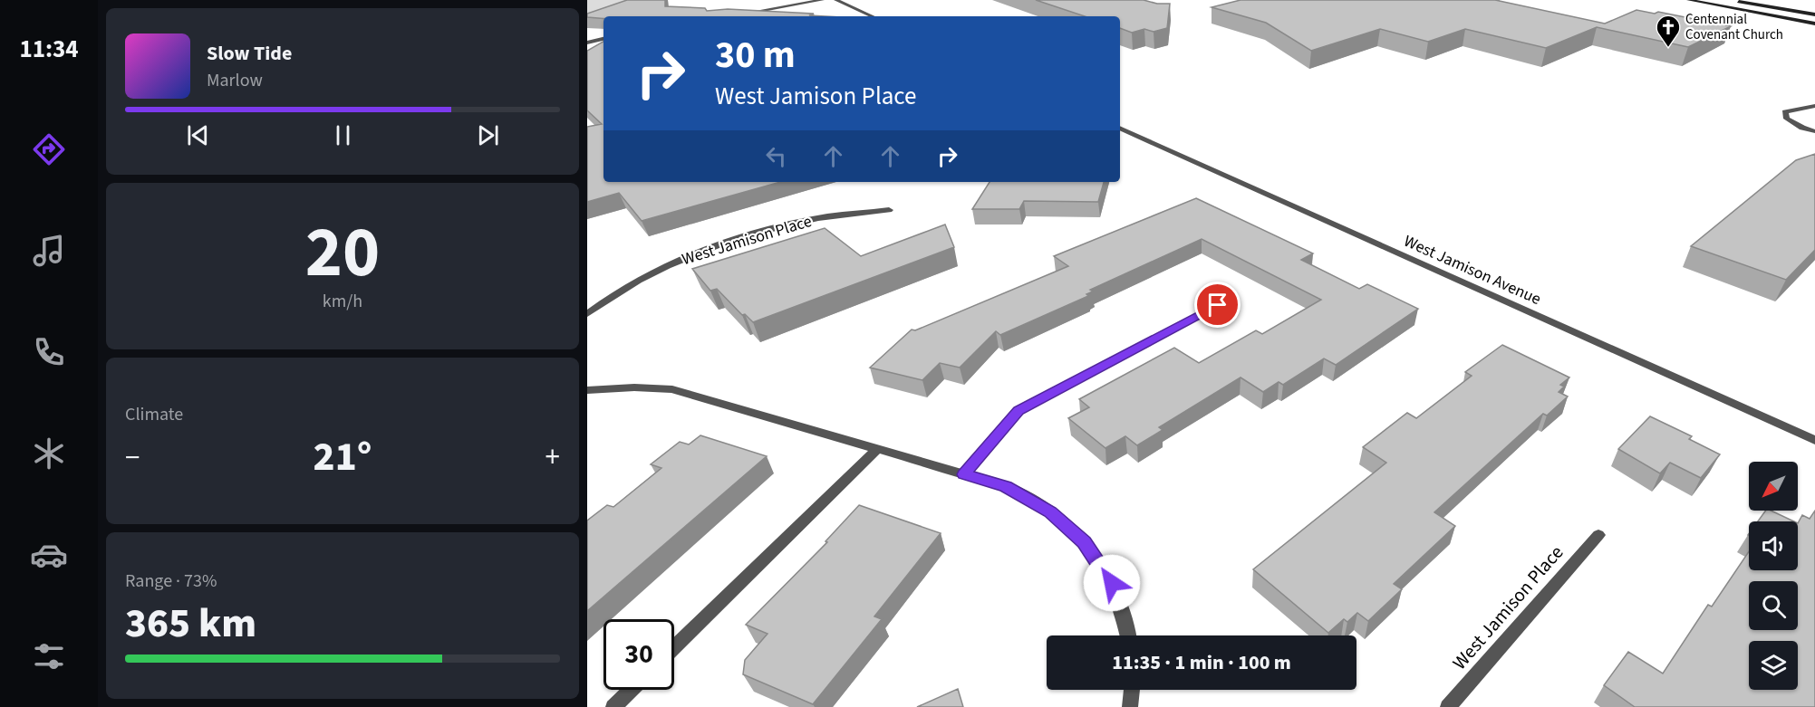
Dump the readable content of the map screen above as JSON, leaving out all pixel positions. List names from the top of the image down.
{
  "streets": {
    "street": ["West Jamison Place", "West Jamison Avenue"]
  },
  "places": {
    "church": ["Centennial Covenant Church"]
  },
  "north": "bottom left",
  "page": {
    "tabs": "11:34",
    "turn": ["30 m", "West Jamison Place"],
    "song": ["Slow Tide", "Marlow"],
    "tile": [
      ["20", "km/h"],
      "Climate",
      ["Range · 73%", "365 km"]
    ],
    "heat": ["−", "21°", "+"],
    "limit": "30",
    "trip": "11:35 · 1 min · 100 m"
  }
}
